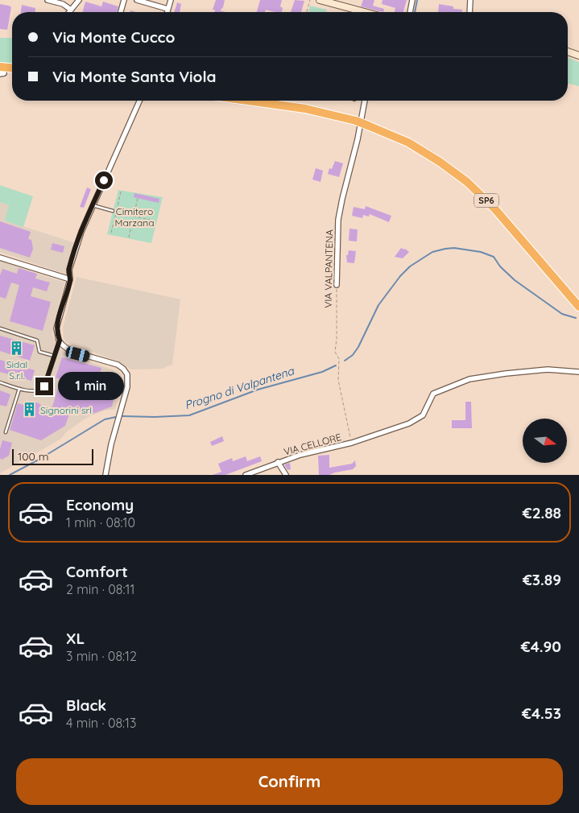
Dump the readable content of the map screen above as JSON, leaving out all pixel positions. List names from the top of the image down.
{
  "streets": {
    "highway": ["SP6"],
    "street": ["VIA VALPANTENA", "VIA CELLORE"]
  },
  "crossings": [
    ["VIA VALPANTENA", "VIA CELLORE"]
  ],
  "water": ["Progno di Valpantena"],
  "parks": ["Cimitero Marzana"],
  "places": {
    "building": ["Sidal S.r.l.", "Signorini srl"]
  },
  "scale_bar": "100 m",
  "north": "right",
  "page": {
    "banner": ["Via Monte Cucco", "Via Monte Santa Viola"],
    "bubble": "1 min",
    "scale": "100 m",
    "list": [
      {
        "name": "Economy",
        "note": "1 min · 08:10",
        "value": "€2.88"
      },
      {
        "name": "Comfort",
        "note": "2 min · 08:11",
        "value": "€3.89"
      },
      {
        "name": "XL",
        "note": "3 min · 08:12",
        "value": "€4.90"
      },
      {
        "name": "Black",
        "note": "4 min · 08:13",
        "value": "€4.53"
      }
    ],
    "buttons": "Confirm"
  }
}
